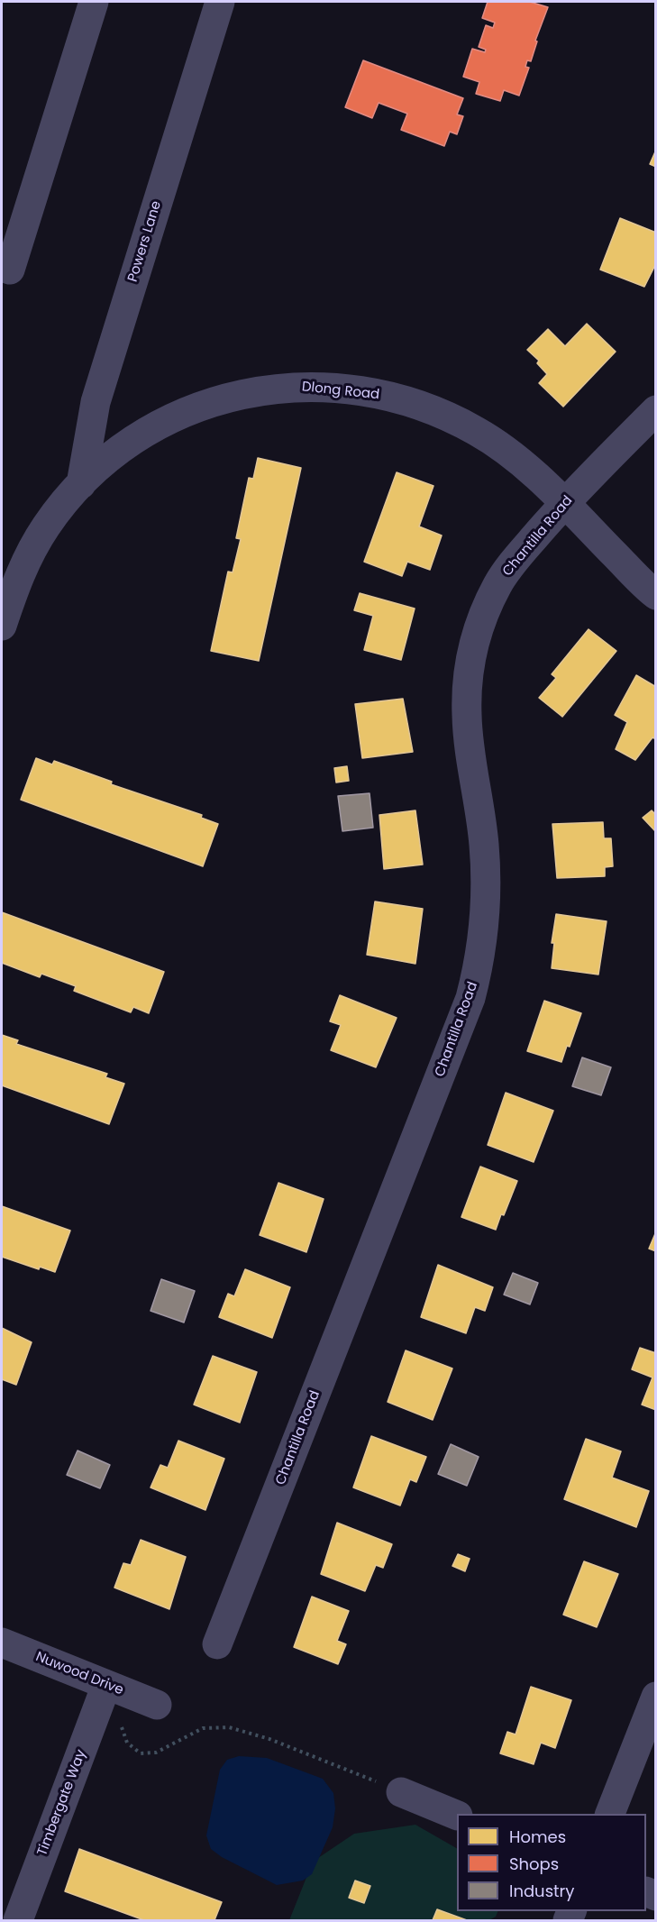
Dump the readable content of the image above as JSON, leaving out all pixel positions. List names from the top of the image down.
{
  "streets": {
    "street": [
      "Powers Lane",
      "Dlong Road",
      "Chantilla Road",
      "Nuwood Drive",
      "Timbergate Way"
    ]
  },
  "crossings": [
    ["Powers Lane", "Dlong Road"],
    ["Dlong Road", "Chantilla Road"],
    ["Nuwood Drive", "Timbergate Way"]
  ],
  "legend": ["Homes", "Shops", "Industry"]
}
